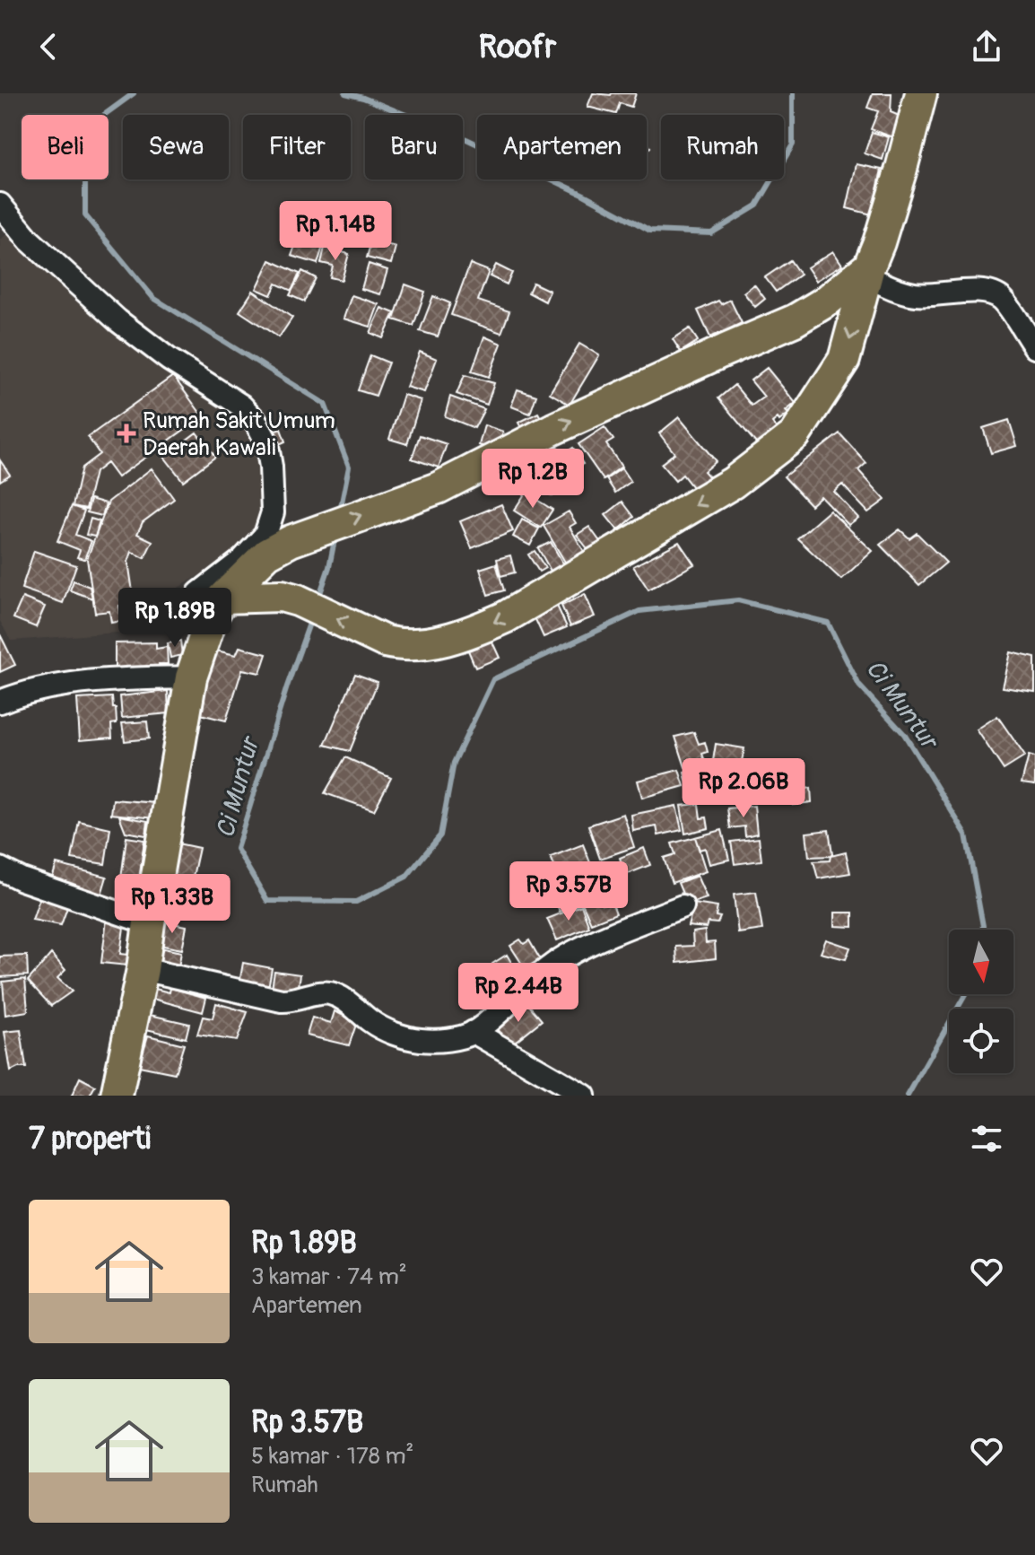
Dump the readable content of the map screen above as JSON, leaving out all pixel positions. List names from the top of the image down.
{
  "water": ["Ci Muntur"],
  "places": {
    "health": ["Rumah Sakit Umum Daerah Kawali"]
  },
  "north": "bottom",
  "page": {
    "header": "Roofr",
    "chip": [
      "Beli",
      "Sewa",
      "Filter",
      "Baru",
      "Apartemen",
      "Rumah"
    ],
    "price": [
      "Rp 1.14B",
      "Rp 1.2B",
      "Rp 1.89B",
      "Rp 2.06B",
      "Rp 3.57B",
      "Rp 1.33B",
      "Rp 2.44B"
    ],
    "heading": "7 properti",
    "list": [
      {
        "name": "Rp 1.89B",
        "note": "3 kamar · 74 m² · Apartemen"
      },
      {
        "name": "Rp 3.57B",
        "note": "5 kamar · 178 m² · Rumah"
      }
    ]
  }
}
